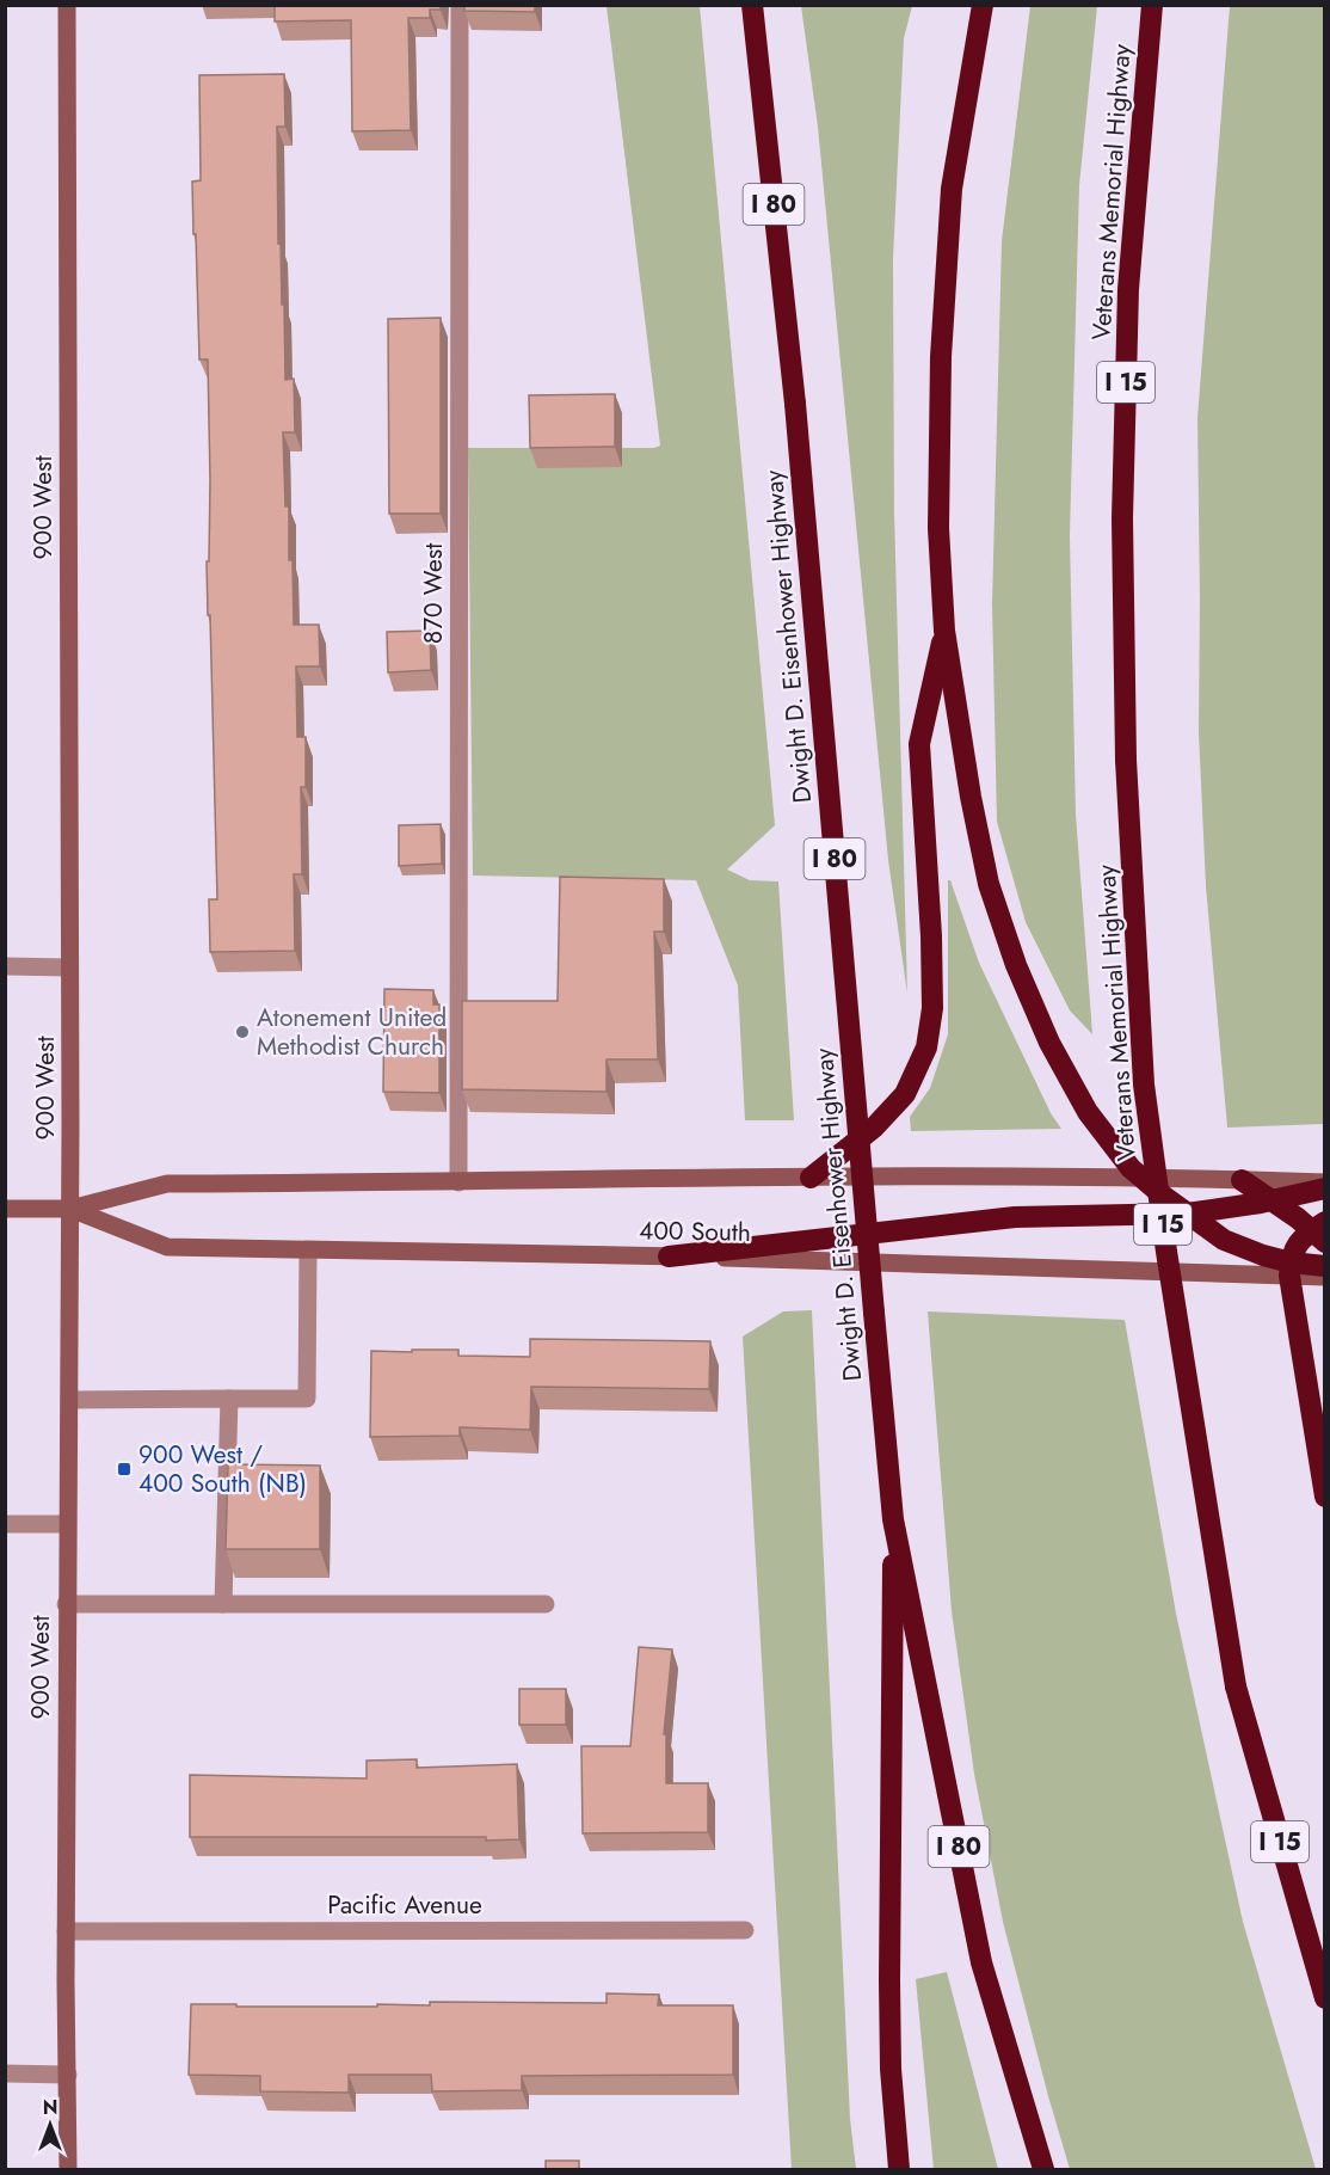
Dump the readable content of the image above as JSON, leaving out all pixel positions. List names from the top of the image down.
{
  "streets": {
    "highway": [
      "Veterans Memorial Highway",
      "I 80",
      "I 15",
      "Dwight D. Eisenhower Highway"
    ],
    "main road": ["900 West", "400 South"],
    "street": ["870 West", "Pacific Avenue"]
  },
  "crossings": [
    ["I 80", "Dwight D. Eisenhower Highway"],
    ["900 West", "400 South"],
    ["900 West", "Pacific Avenue"],
    ["870 West", "400 South"]
  ],
  "places": {
    "other": ["Atonement United Methodist Church"],
    "transit": ["900 West / 400 South (NB)"]
  },
  "north": "top"
}
